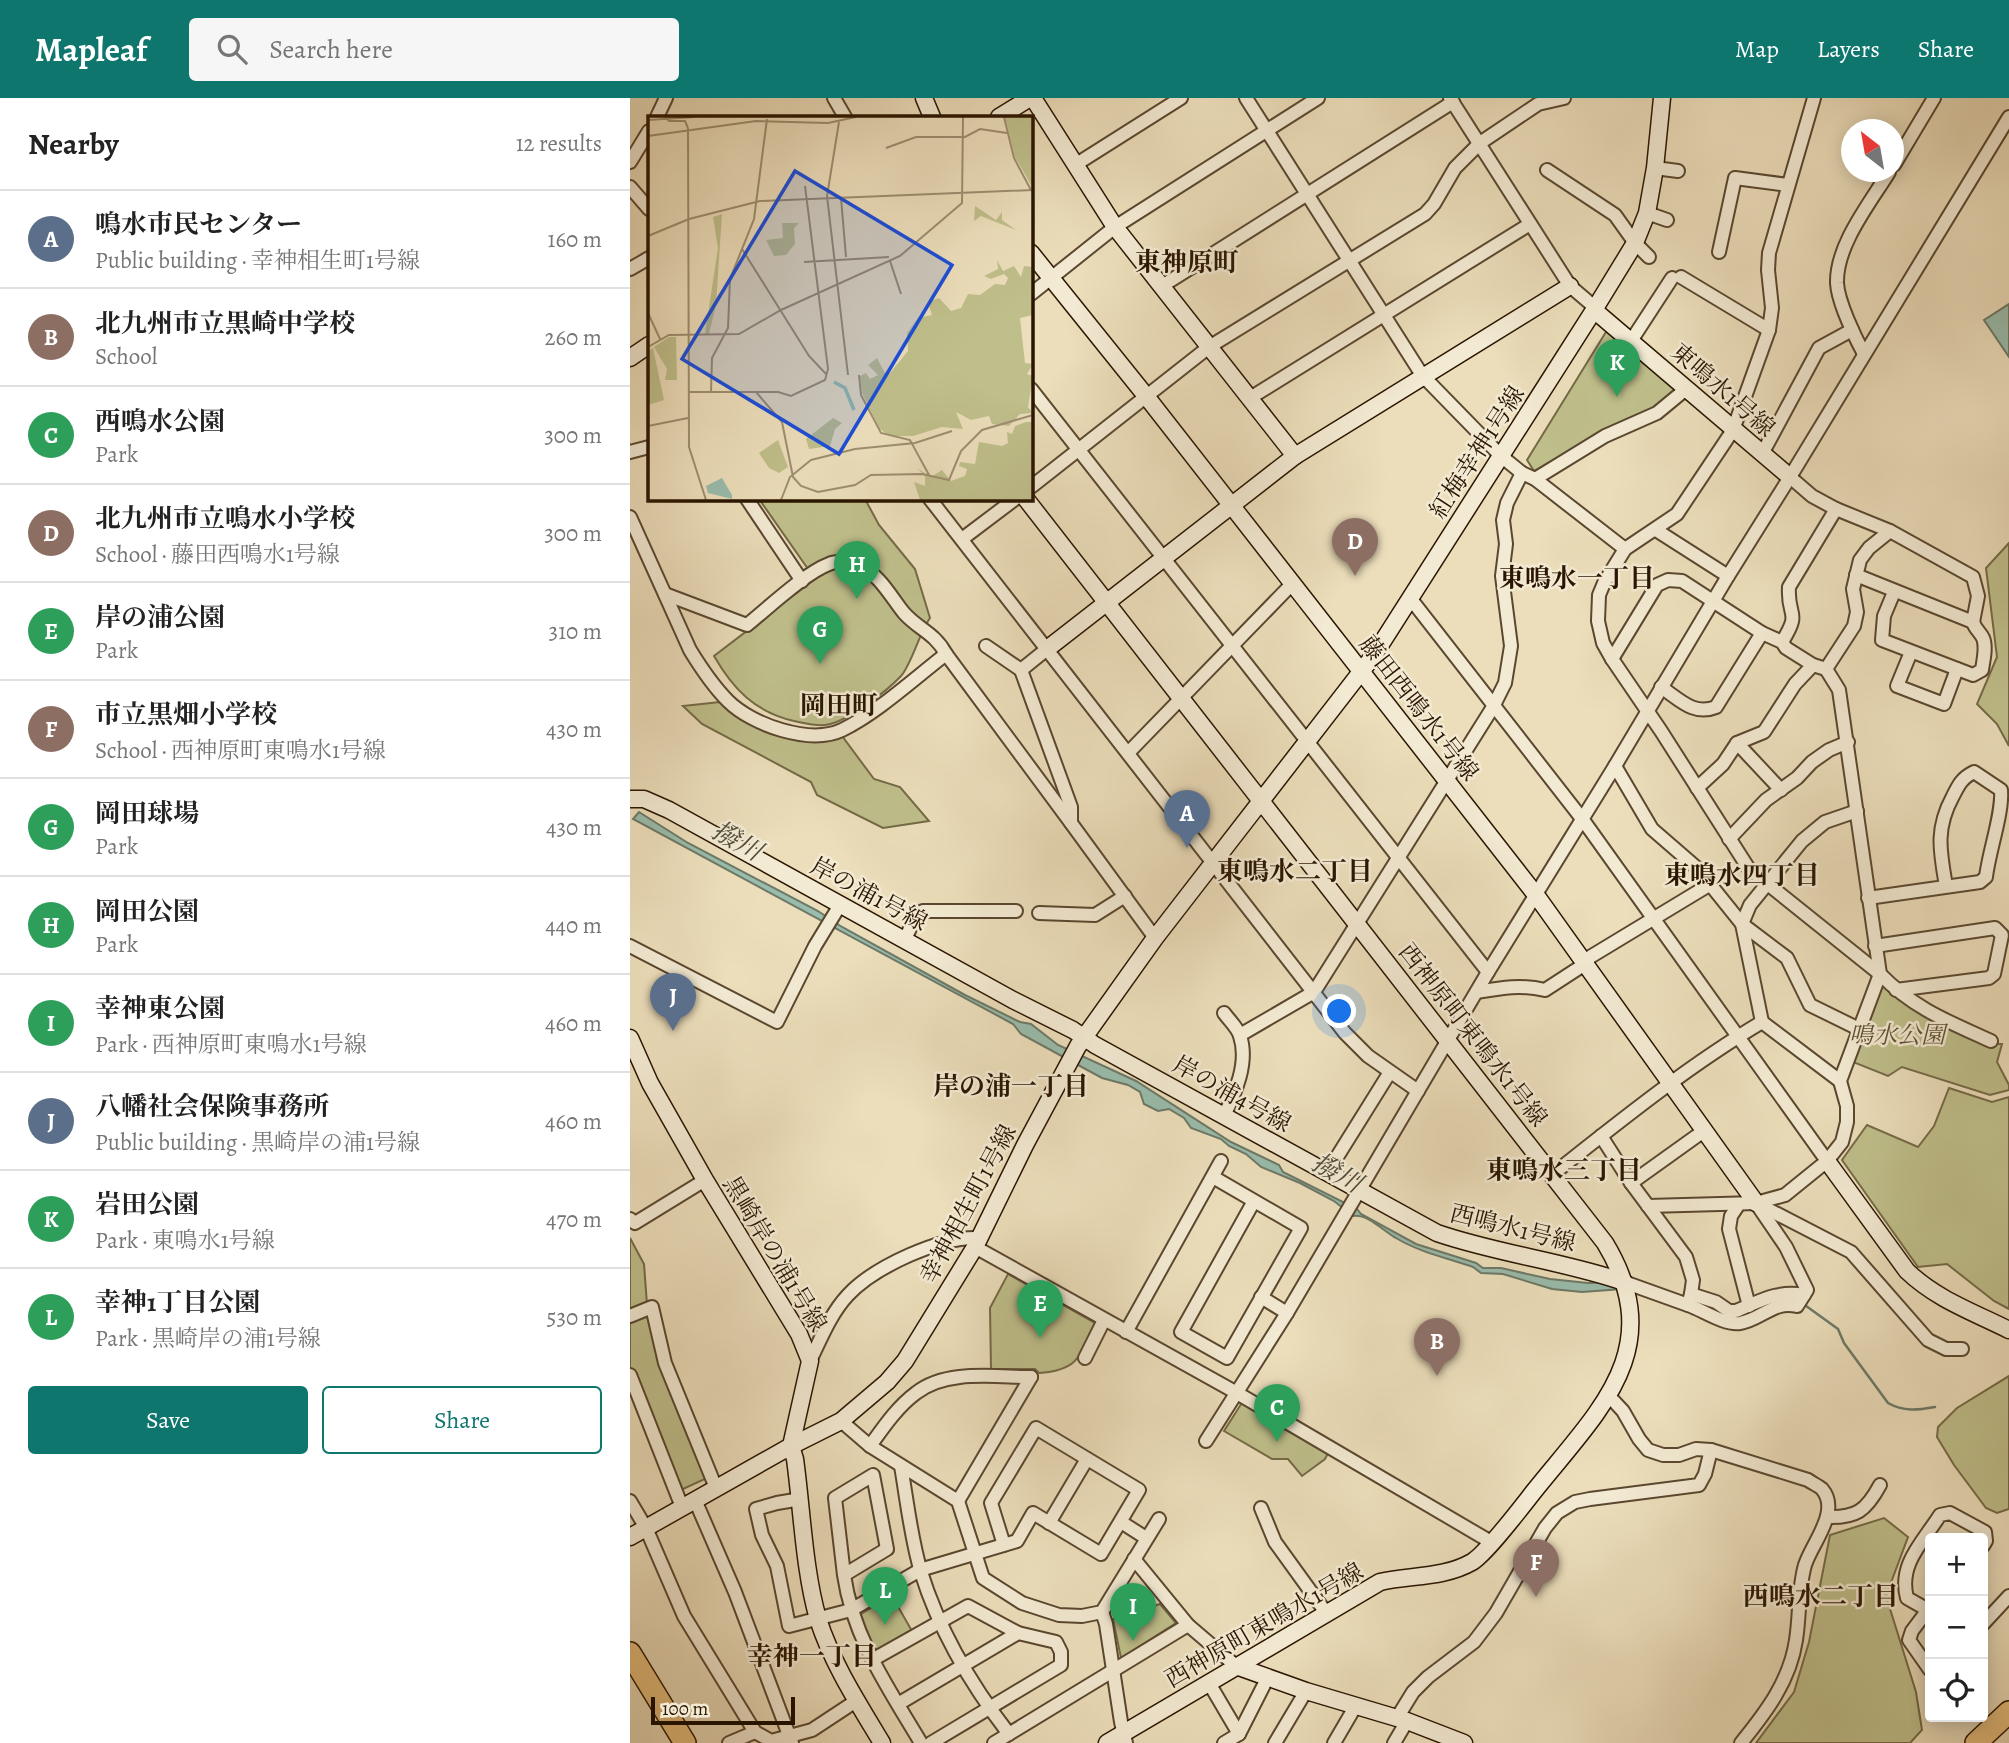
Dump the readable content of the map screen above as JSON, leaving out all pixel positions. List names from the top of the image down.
{
  "streets": {
    "street": [
      "東鳴水1号線",
      "紅梅幸神1号線",
      "藤田西鳴水1号線",
      "岸の浦1号線",
      "西神原町東鳴水1号線",
      "岸の浦4号線",
      "幸神相生町1号線",
      "西鳴水1号線",
      "黒崎岸の浦1号線"
    ]
  },
  "crossings": [
    ["東鳴水1号線", "紅梅幸神1号線"],
    ["紅梅幸神1号線", "藤田西鳴水1号線"],
    ["紅梅幸神1号線", "西神原町東鳴水1号線"],
    ["紅梅幸神1号線", "幸神相生町1号線"],
    ["岸の浦1号線", "岸の浦4号線"],
    ["岸の浦1号線", "幸神相生町1号線"],
    ["西神原町東鳴水1号線", "幸神相生町1号線"],
    ["西神原町東鳴水1号線", "西鳴水1号線"],
    ["岸の浦4号線", "幸神相生町1号線"],
    ["岸の浦4号線", "西鳴水1号線"],
    ["幸神相生町1号線", "黒崎岸の浦1号線"]
  ],
  "districts": [
    "東神原町",
    "東鳴水一丁目",
    "岡田町",
    "東鳴水二丁目",
    "東鳴水四丁目",
    "岸の浦一丁目",
    "東鳴水三丁目",
    "西鳴水二丁目",
    "幸神一丁目"
  ],
  "water": ["撥川"],
  "parks": ["鳴水公園"],
  "scale_bar": "100 m",
  "north": "top left",
  "page": {
    "header": "Mapleaf",
    "search": "Search here",
    "nav": ["Map", "Layers", "Share"],
    "heading": ["Nearby", "12 results"],
    "list": [
      {
        "mark": "A",
        "name": "鳴水市民センター",
        "note": "Public building · 幸神相生町1号線",
        "value": "160 m"
      },
      {
        "mark": "B",
        "name": "北九州市立黒崎中学校",
        "note": "School",
        "value": "260 m"
      },
      {
        "mark": "C",
        "name": "西鳴水公園",
        "note": "Park",
        "value": "300 m"
      },
      {
        "mark": "D",
        "name": "北九州市立鳴水小学校",
        "note": "School · 藤田西鳴水1号線",
        "value": "300 m"
      },
      {
        "mark": "E",
        "name": "岸の浦公園",
        "note": "Park",
        "value": "310 m"
      },
      {
        "mark": "F",
        "name": "市立黒畑小学校",
        "note": "School · 西神原町東鳴水1号線",
        "value": "430 m"
      },
      {
        "mark": "G",
        "name": "岡田球場",
        "note": "Park",
        "value": "430 m"
      },
      {
        "mark": "H",
        "name": "岡田公園",
        "note": "Park",
        "value": "440 m"
      },
      {
        "mark": "I",
        "name": "幸神東公園",
        "note": "Park · 西神原町東鳴水1号線",
        "value": "460 m"
      },
      {
        "mark": "J",
        "name": "八幡社会保険事務所",
        "note": "Public building · 黒崎岸の浦1号線",
        "value": "460 m"
      },
      {
        "mark": "K",
        "name": "岩田公園",
        "note": "Park · 東鳴水1号線",
        "value": "470 m"
      },
      {
        "mark": "L",
        "name": "幸神1丁目公園",
        "note": "Park · 黒崎岸の浦1号線",
        "value": "530 m"
      }
    ],
    "pins": [
      "K",
      "D",
      "H",
      "G",
      "A",
      "J",
      "E",
      "B",
      "C",
      "F",
      "L",
      "I"
    ],
    "buttons": ["Save", "Share"],
    "map_buttons": ["+", "−"],
    "scale": "100 m"
  }
}
